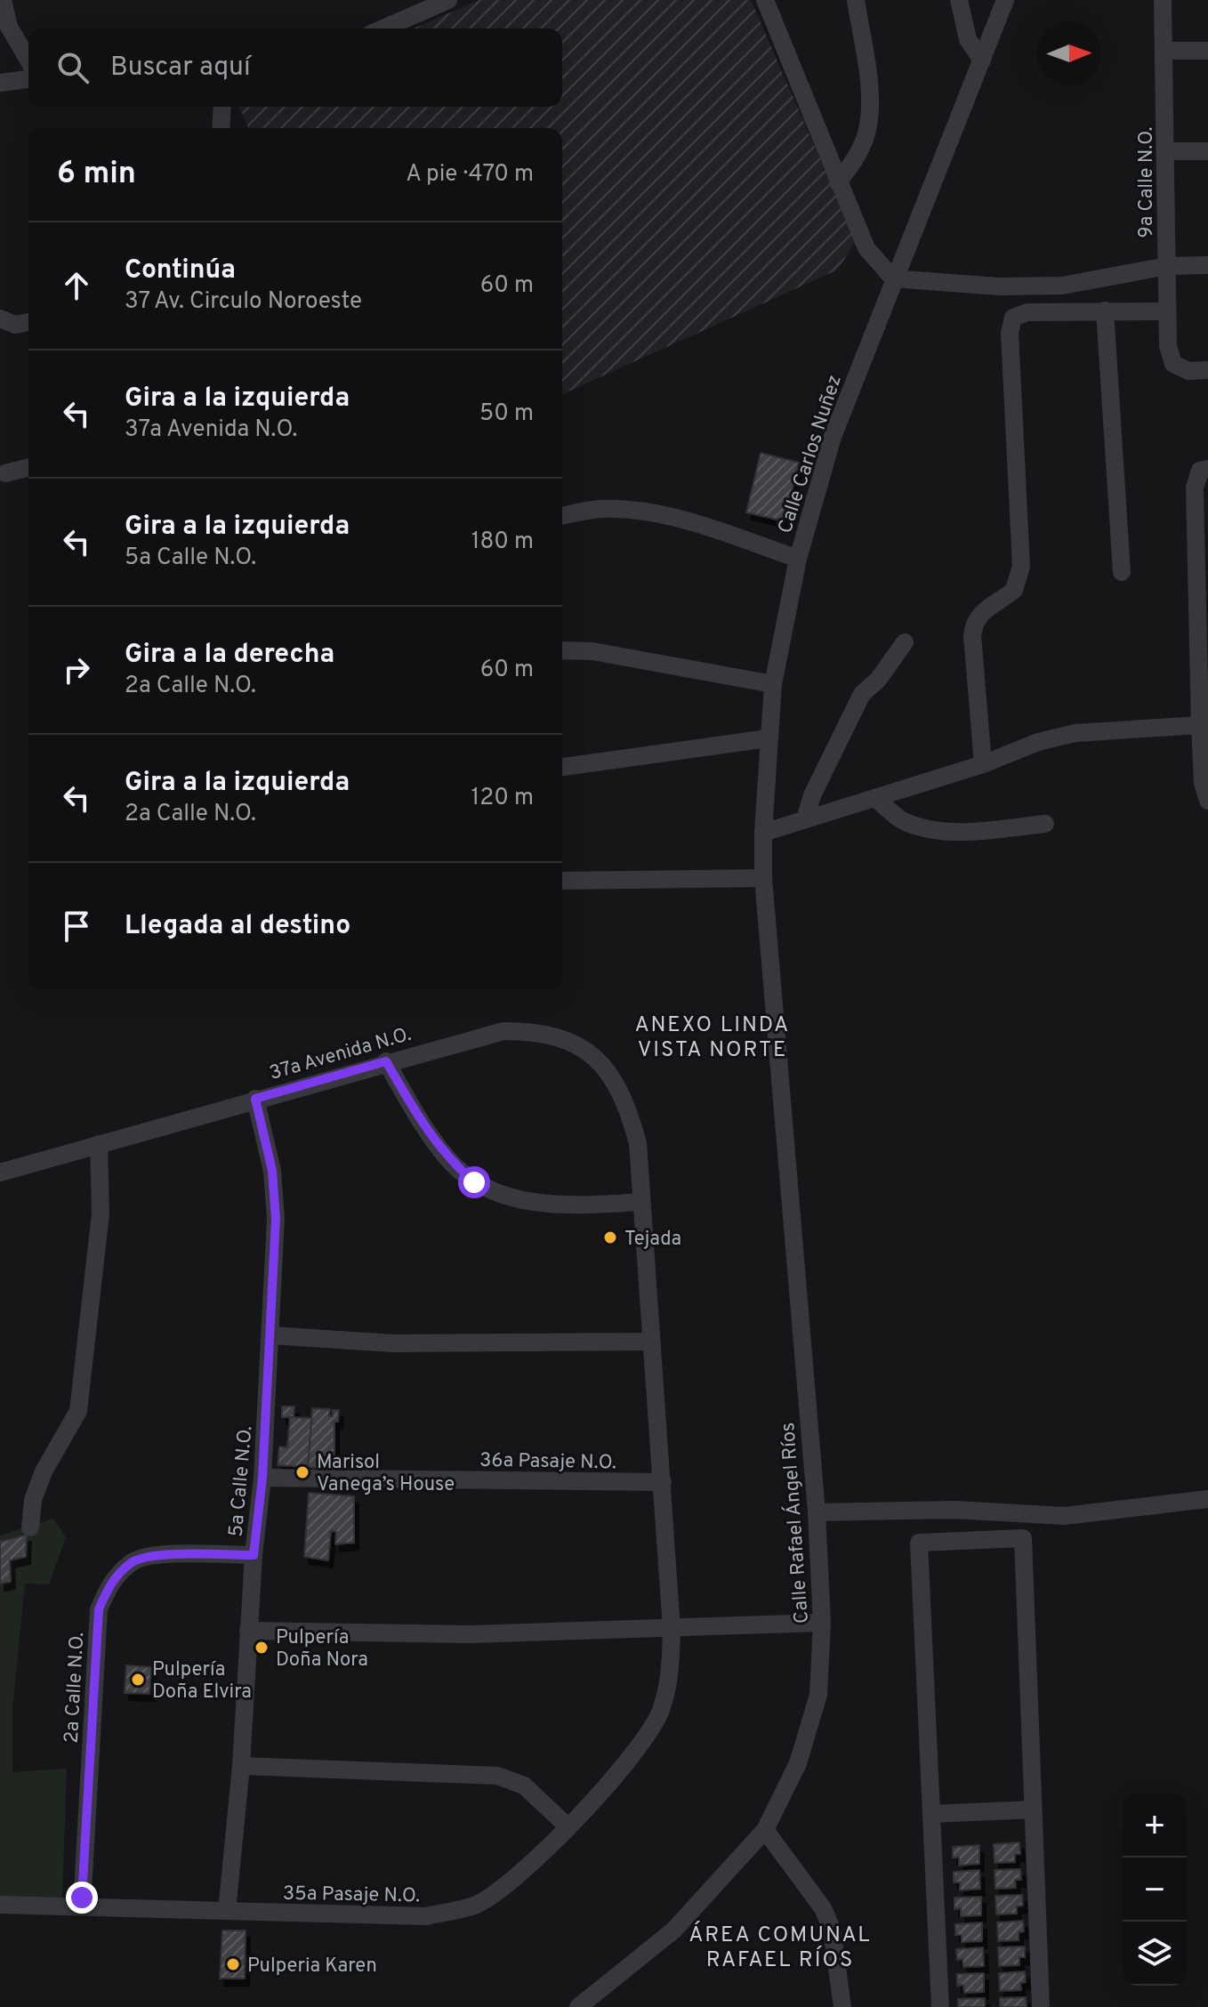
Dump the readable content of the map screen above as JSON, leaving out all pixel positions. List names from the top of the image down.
{
  "streets": {
    "street": [
      "9a Calle N.O.",
      "Calle Carlos Nuñez",
      "37a Avenida N.O.",
      "36a Pasaje N.O.",
      "5a Calle N.O.",
      "Calle Rafael Ángel Ríos",
      "2a Calle N.O.",
      "35a Pasaje N.O."
    ]
  },
  "crossings": [
    ["Calle Carlos Nuñez", "Calle Rafael Ángel Ríos"],
    ["37a Avenida N.O.", "5a Calle N.O."],
    ["37a Avenida N.O.", "35a Pasaje N.O."],
    ["36a Pasaje N.O.", "5a Calle N.O."],
    ["36a Pasaje N.O.", "35a Pasaje N.O."],
    ["5a Calle N.O.", "2a Calle N.O."],
    ["5a Calle N.O.", "35a Pasaje N.O."],
    ["2a Calle N.O.", "35a Pasaje N.O."]
  ],
  "districts": ["ANEXO LINDA VISTA NORTE", "ÁREA COMUNAL RAFAEL RÍOS"],
  "places": [
    "Tejada",
    "Marisol Vanega’s House",
    "Pulpería Doña Nora",
    "Pulpería Doña Elvira",
    "Pulperia Karen"
  ],
  "north": "right",
  "page": {
    "search": "Buscar aquí",
    "heading": ["6 min", "A pie · 470 m"],
    "list": [
      ["Continúa", "37 Av. Circulo Noroeste", "60 m"],
      ["Gira a la izquierda", "37a Avenida N.O.", "50 m"],
      ["Gira a la izquierda", "5a Calle N.O.", "180 m"],
      ["Gira a la derecha", "2a Calle N.O.", "60 m"],
      ["Gira a la izquierda", "2a Calle N.O.", "120 m"],
      "Llegada al destino"
    ],
    "map_buttons": ["+", "−"]
  }
}
